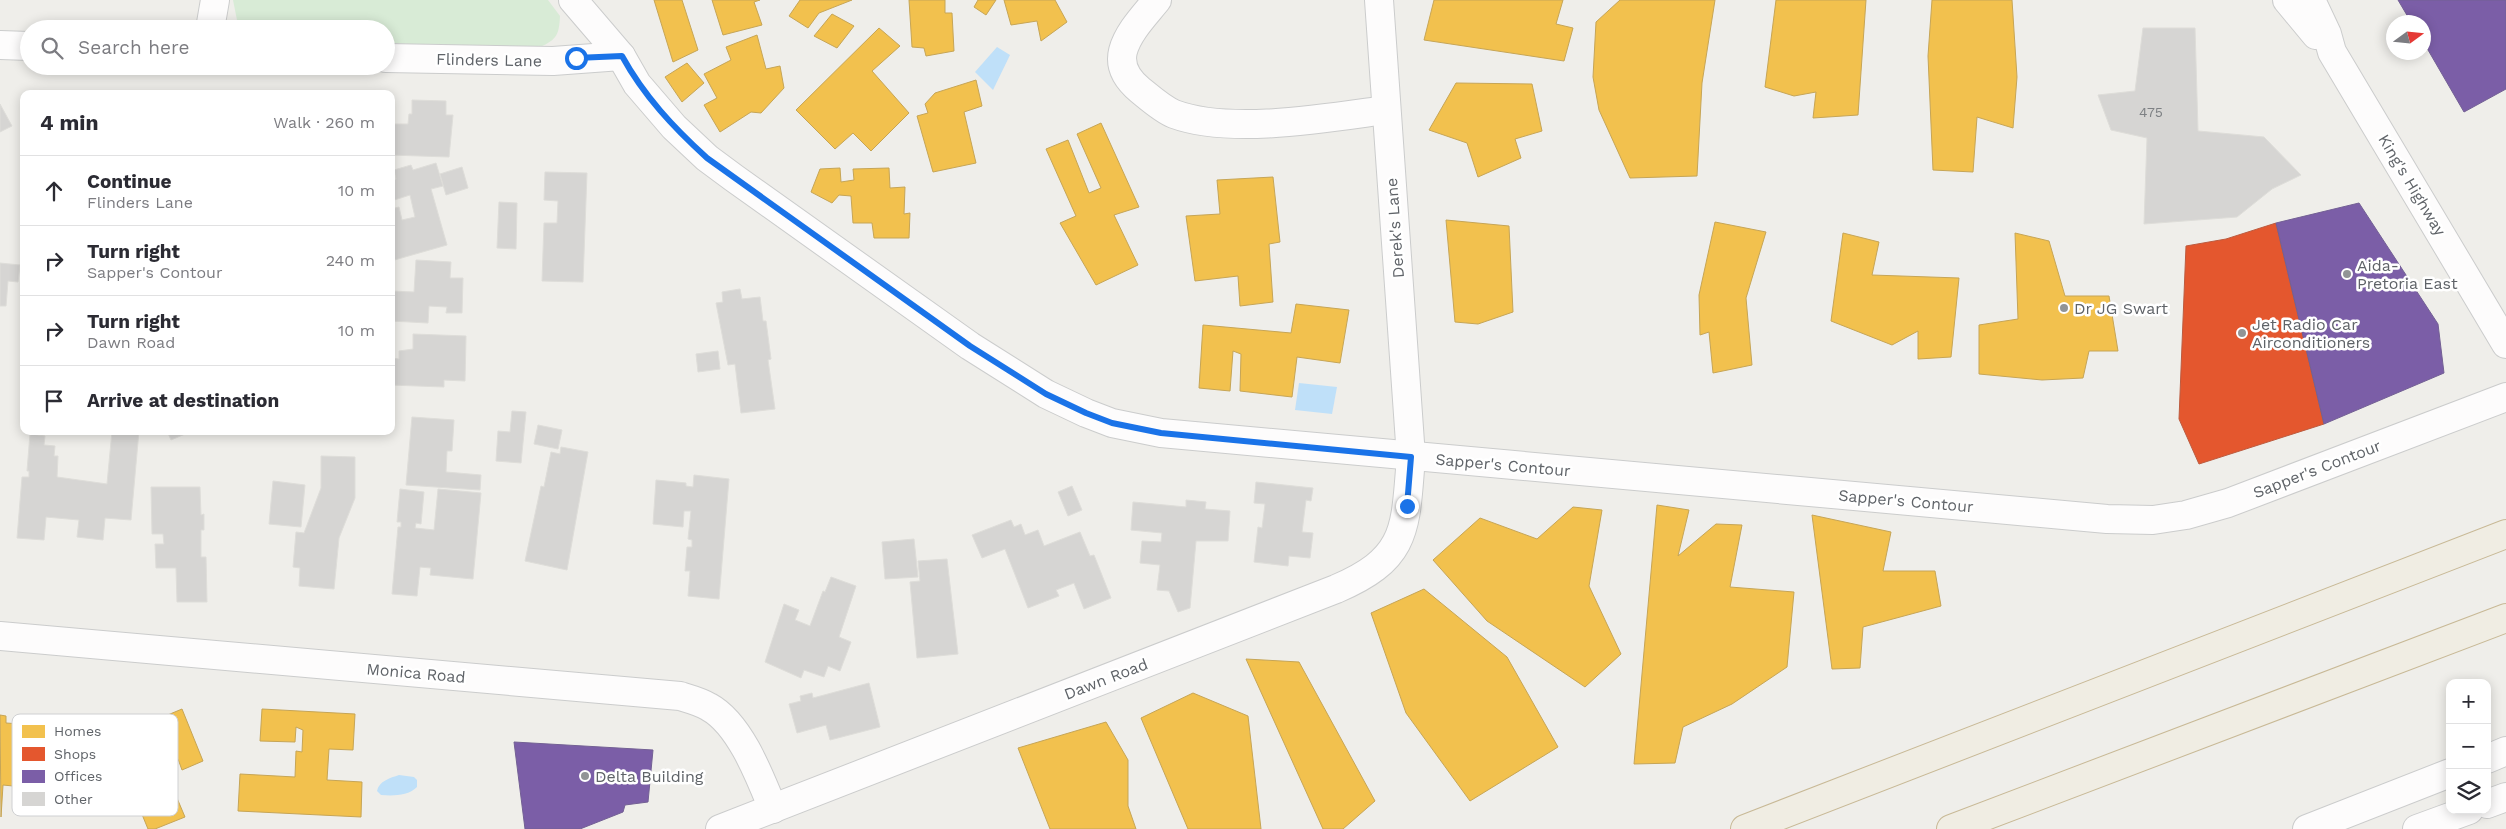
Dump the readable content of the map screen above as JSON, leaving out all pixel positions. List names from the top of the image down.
{
  "streets": {
    "street": [
      "Flinders Lane",
      "King's Highway",
      "Derek's Lane",
      "Sapper's Contour",
      "Monica Road",
      "Dawn Road"
    ]
  },
  "crossings": [
    ["Flinders Lane", "Sapper's Contour"],
    ["Derek's Lane", "Sapper's Contour"],
    ["Derek's Lane", "Dawn Road"],
    ["Sapper's Contour", "Dawn Road"],
    ["Monica Road", "Dawn Road"]
  ],
  "places": [
    "Aida- Pretoria East",
    "Dr JG Swart",
    "Jet Radio Car Airconditioners",
    "Delta Building"
  ],
  "house_numbers": ["475"],
  "legend": [
    "Homes",
    "Shops",
    "Offices",
    "Other"
  ],
  "north": "right",
  "page": {
    "search": "Search here",
    "heading": ["4 min", "Walk · 260 m"],
    "list": [
      ["Continue", "Flinders Lane", "10 m"],
      ["Turn right", "Sapper's Contour", "240 m"],
      ["Turn right", "Dawn Road", "10 m"],
      "Arrive at destination"
    ],
    "map_buttons": ["+", "−"]
  }
}
